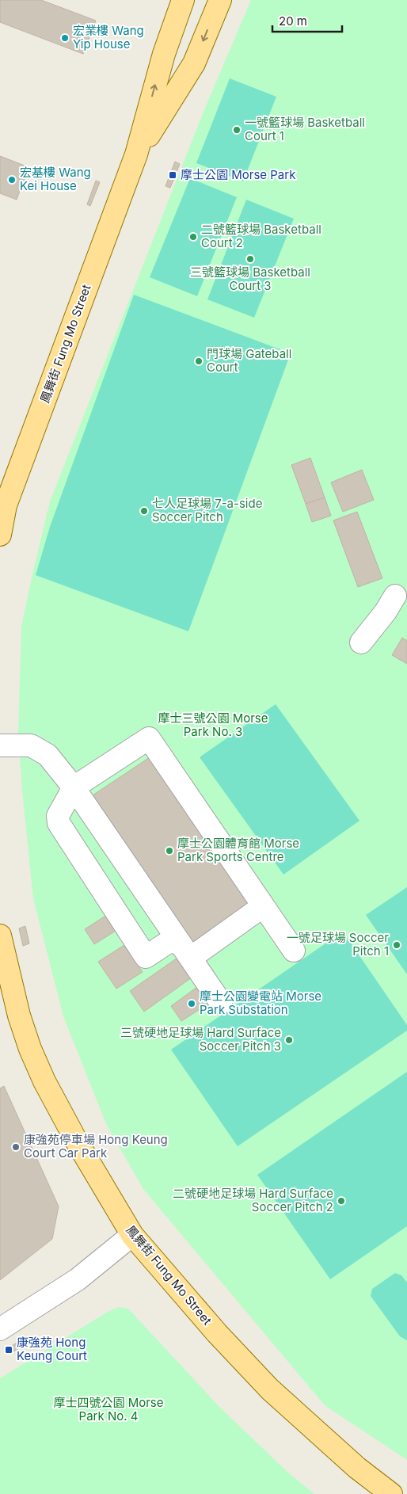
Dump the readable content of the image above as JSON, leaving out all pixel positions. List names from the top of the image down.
{
  "streets": {
    "main road": ["鳳舞街 Fung Mo Street"]
  },
  "parks": ["摩士三號公園 Morse Park No. 3", "摩士四號公園 Morse Park No. 4"],
  "places": {
    "other": [
      "宏業樓 Wang Yip House",
      "一號籃球場 Basketball Court 1",
      "宏基樓 Wang Kei House",
      "二號籃球場 Basketball Court 2",
      "三號籃球場 Basketball Court 3",
      "門球場 Gateball Court",
      "七人足球場 7-a-side Soccer Pitch",
      "摩士公園體育館 Morse Park Sports Centre",
      "一號足球場 Soccer Pitch 1",
      "摩士公園變電站 Morse Park Substation",
      "三號硬地足球場 Hard Surface Soccer Pitch 3",
      "康強苑停車場 Hong Keung Court Car Park",
      "二號硬地足球場 Hard Surface Soccer Pitch 2"
    ],
    "transit": ["摩士公園 Morse Park", "康強苑 Hong Keung Court"]
  },
  "scale_bar": "20 m"
}
